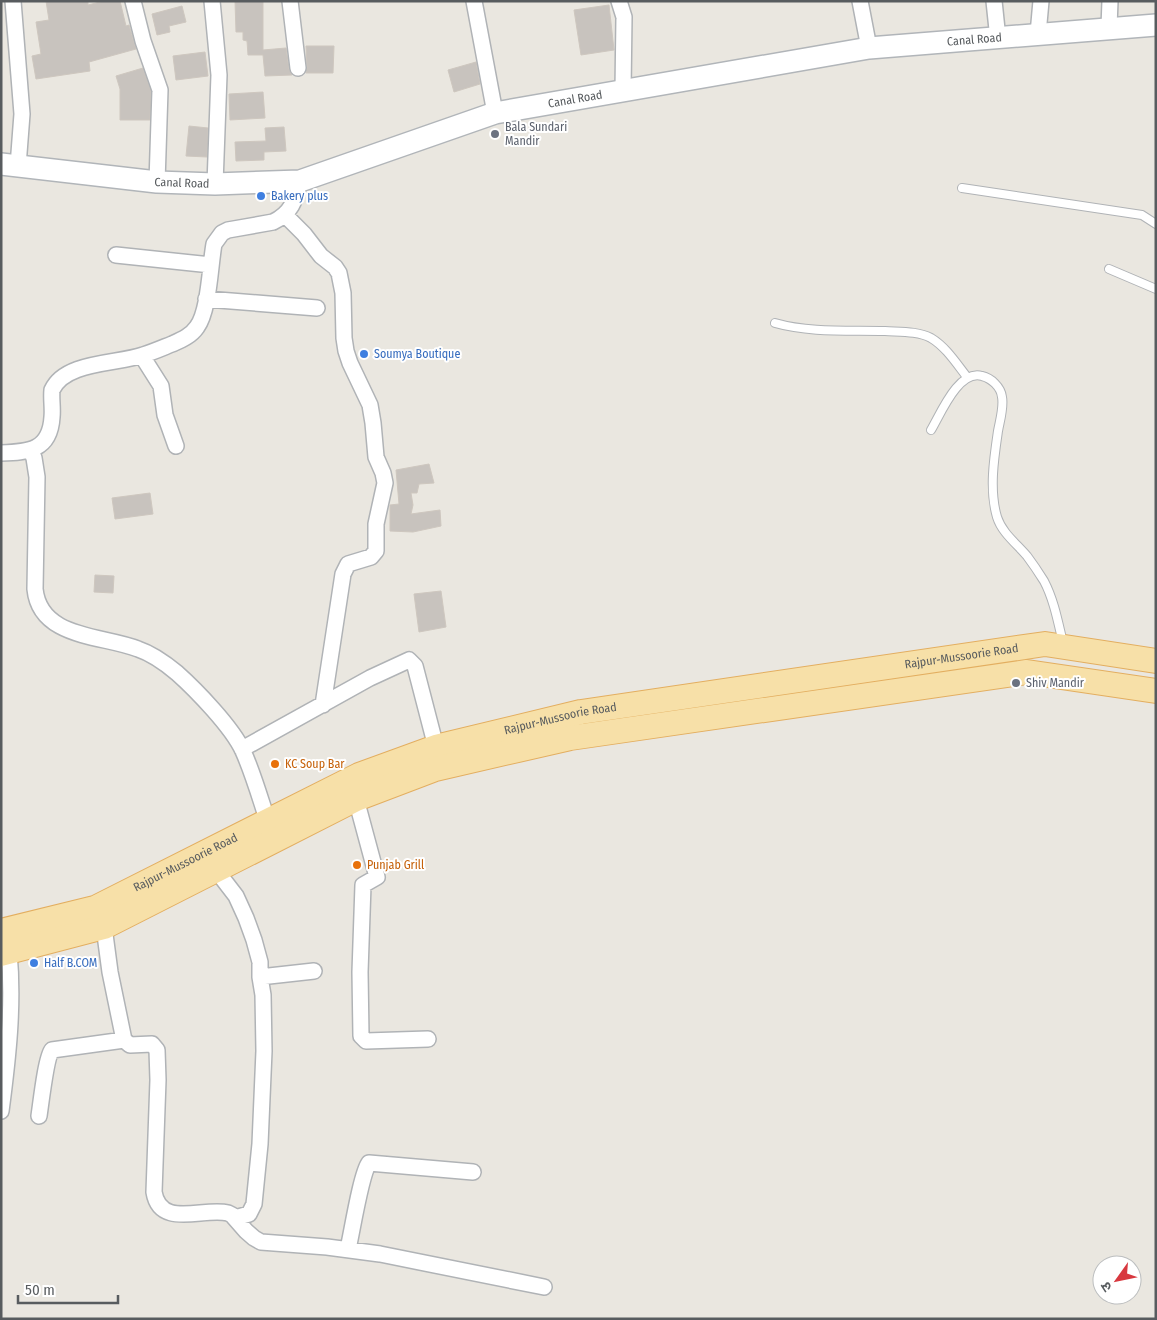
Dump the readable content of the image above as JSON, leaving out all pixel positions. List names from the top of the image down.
{
  "streets": {
    "main road": ["Rajpur-Mussoorie Road"],
    "street": ["Canal Road"]
  },
  "places": [
    "Bala Sundari Mandir",
    "Bakery plus",
    "Soumya Boutique",
    "Shiv Mandir",
    "KC Soup Bar",
    "Punjab Grill",
    "Half B.COM"
  ],
  "scale_bar": "50 m",
  "north": "bottom left"
}
